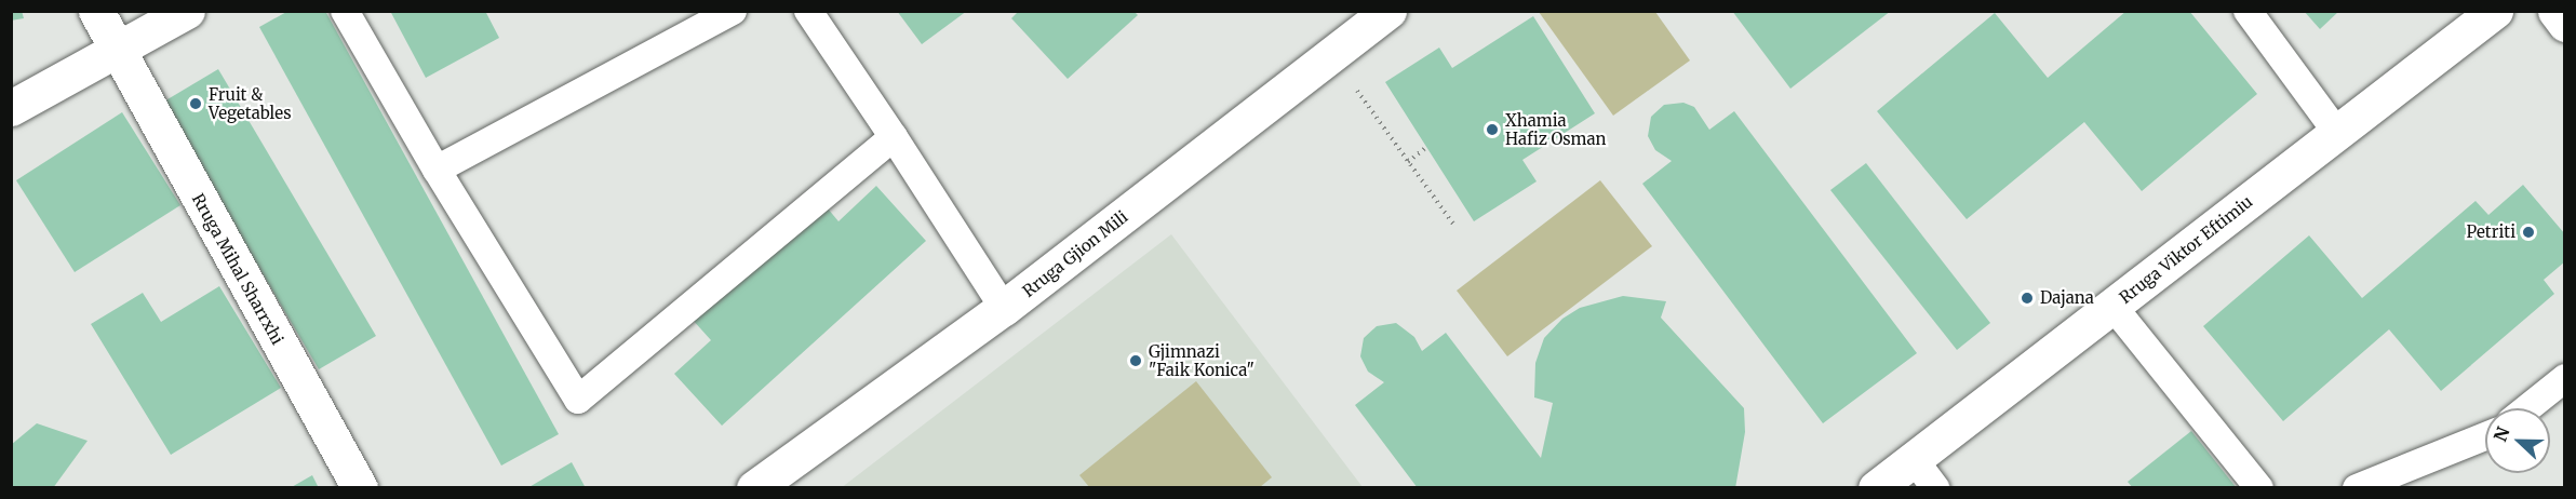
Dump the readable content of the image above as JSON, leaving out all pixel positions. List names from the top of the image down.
{
  "streets": {
    "street": ["Rruga Viktor Eftimiu", "Rruga Gjion Mili", "Rruga Mihal Sharrxhi"]
  },
  "places": [
    "Fruit & Vegetables",
    "Xhamia Hafiz Osman",
    "Petriti",
    "Dajana",
    "Gjimnazi \"Faik Konica\""
  ],
  "north": "left"
}
